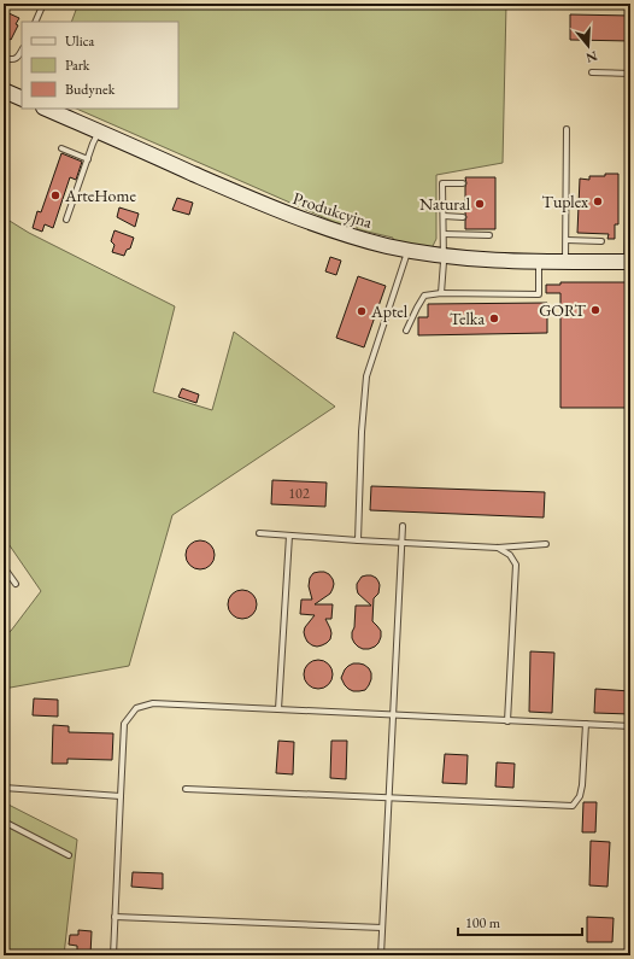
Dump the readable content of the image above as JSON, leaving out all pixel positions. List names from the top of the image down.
{
  "streets": {
    "street": ["Produkcyjna"]
  },
  "places": [
    "ArteHome",
    "Tuplex",
    "Natural",
    "GORT",
    "Aptel",
    "Telka"
  ],
  "house_numbers": ["102"],
  "legend": ["Ulica", "Park", "Budynek"],
  "scale_bar": "100 m",
  "north": "bottom"
}
